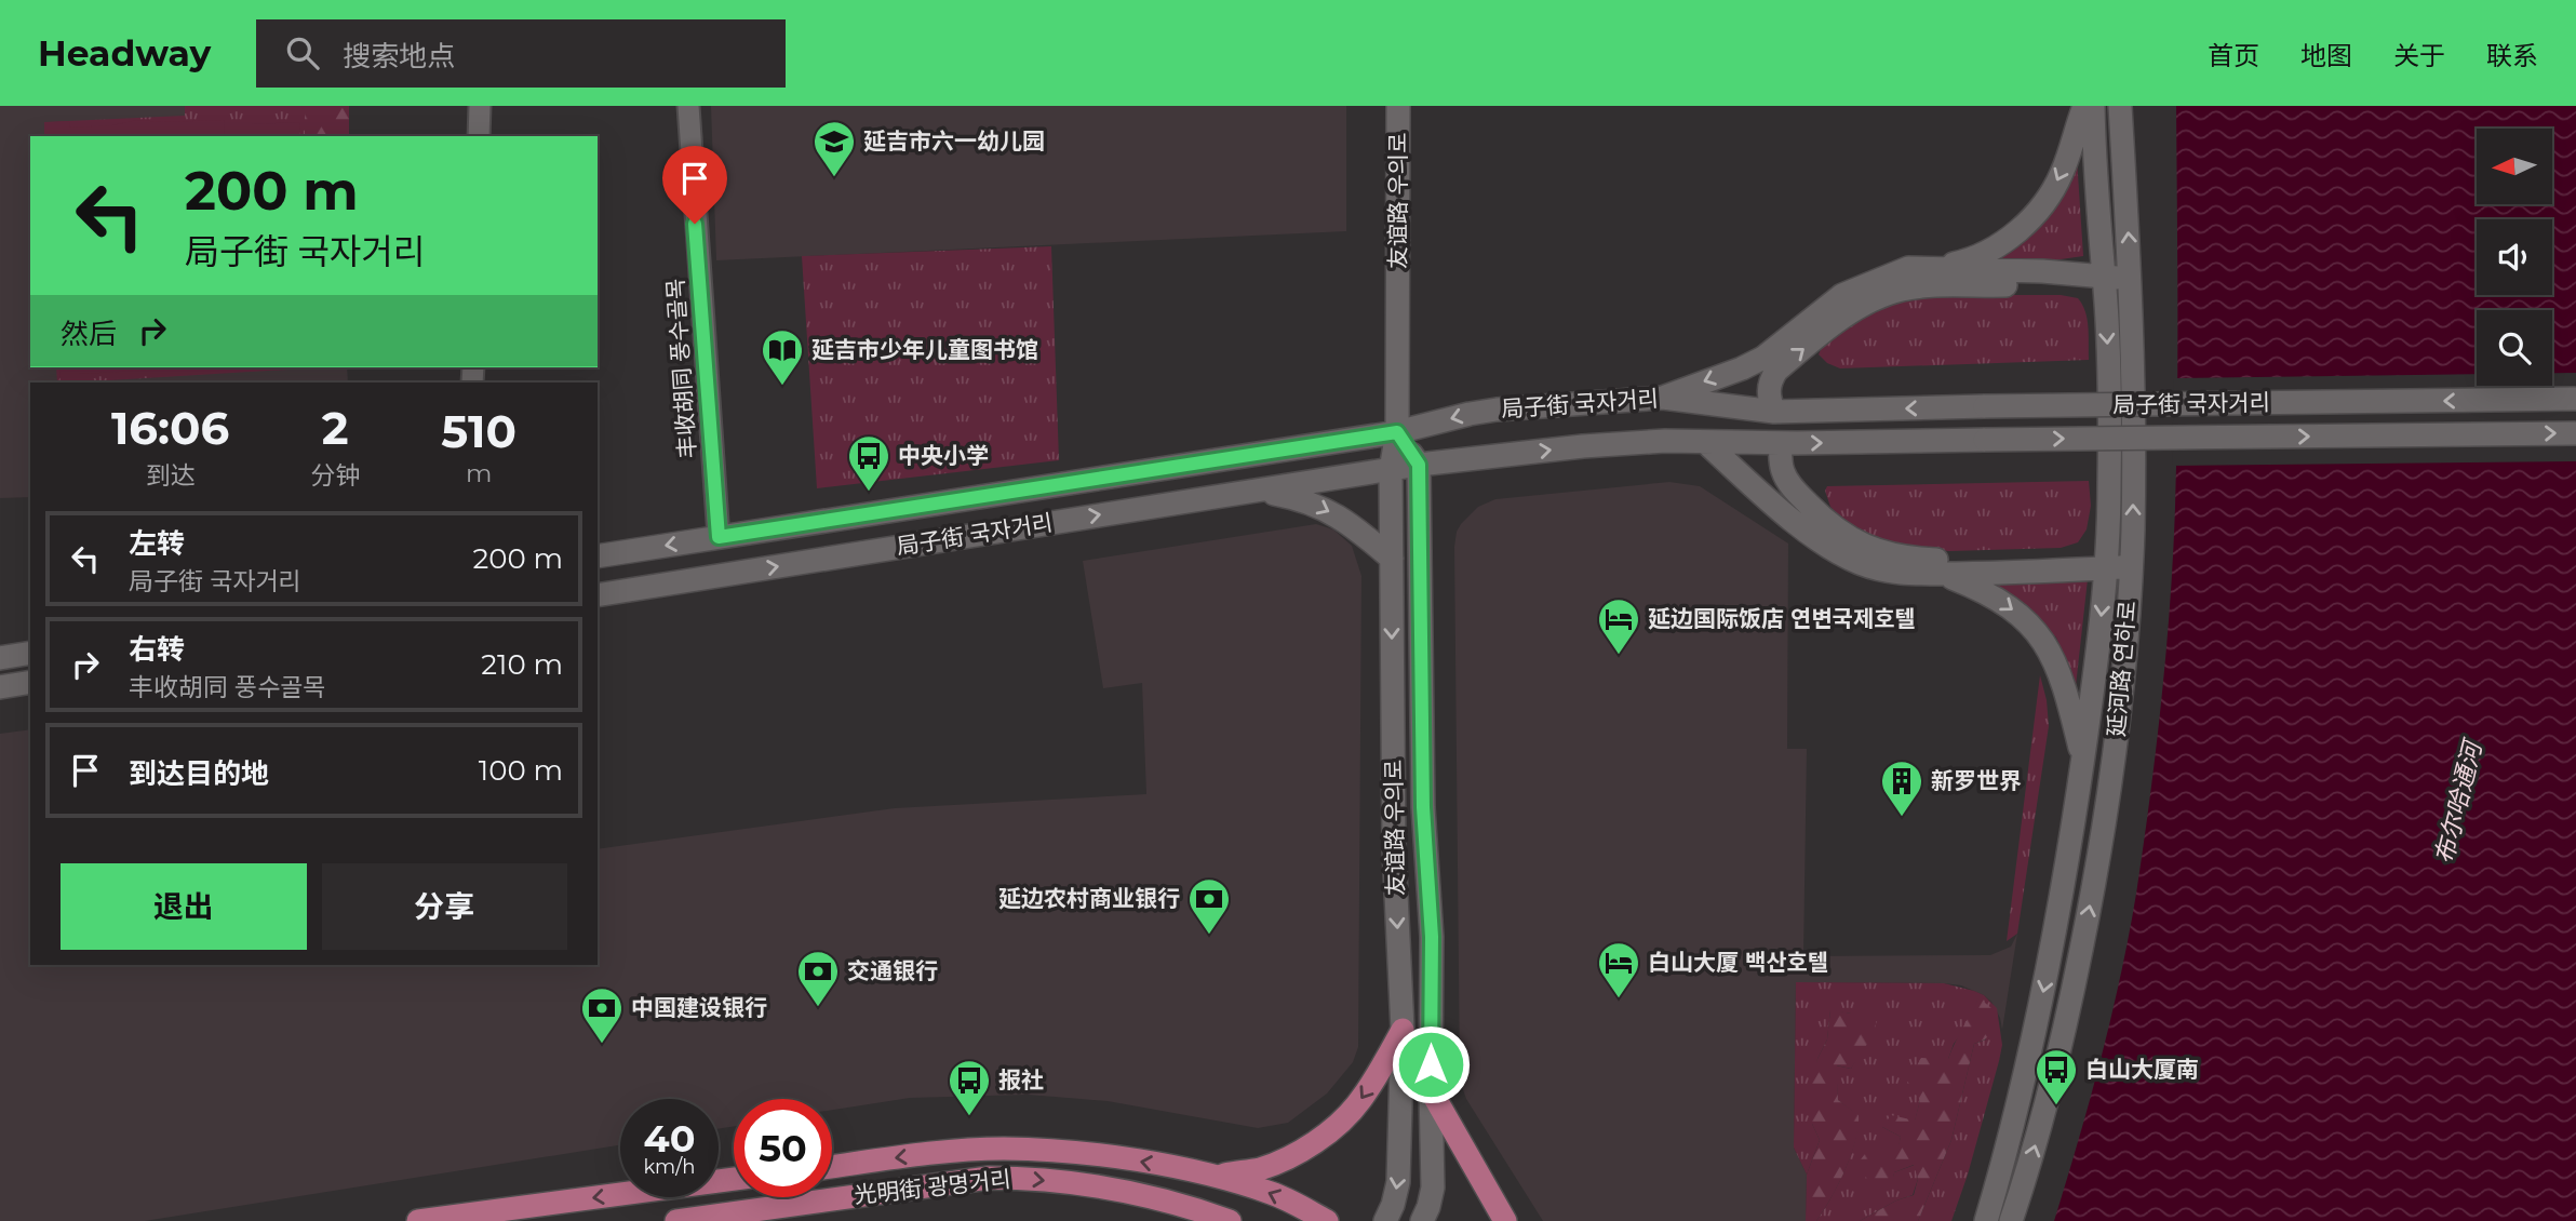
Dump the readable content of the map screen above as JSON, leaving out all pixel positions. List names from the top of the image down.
{
  "streets": {
    "main road": [
      "友谊路 우의로",
      "局子街 국자거리",
      "延河路 연하로",
      "光明街 광명거리"
    ],
    "street": ["丰收胡同 풍수골목"]
  },
  "crossings": [
    ["友谊路 우의로", "局子街 국자거리"],
    ["丰收胡同 풍수골목", "局子街 국자거리"]
  ],
  "water": ["布尔哈通河"],
  "places": {
    "school or university": ["延吉市六一幼儿园"],
    "library": ["延吉市少年儿童图书馆"],
    "bus stop": ["中央小学", "白山大厦南", "报社"],
    "hotel": ["延边国际饭店 연변국제호텔", "白山大厦 백산호텔"],
    "building": ["新罗世界"],
    "bank": ["延边农村商业银行", "交通银行", "中国建设银行"]
  },
  "north": "left",
  "page": {
    "header": "Headway",
    "search": "搜索地点",
    "nav": [
      "首页",
      "地图",
      "关于",
      "联系"
    ],
    "turn": ["200 m", "局子街 국자거리"],
    "then": "然后",
    "eta": [
      "16:06",
      "到达",
      "2",
      "分钟",
      "510",
      "m"
    ],
    "list": [
      {
        "name": "左转",
        "note": "局子街 국자거리",
        "value": "200 m"
      },
      {
        "name": "右转",
        "note": "丰收胡同 풍수골목",
        "value": "210 m"
      },
      {
        "name": "到达目的地",
        "value": "100 m"
      }
    ],
    "buttons": ["退出", "分享"],
    "speed": "40 km/h",
    "limit": "50"
  }
}
